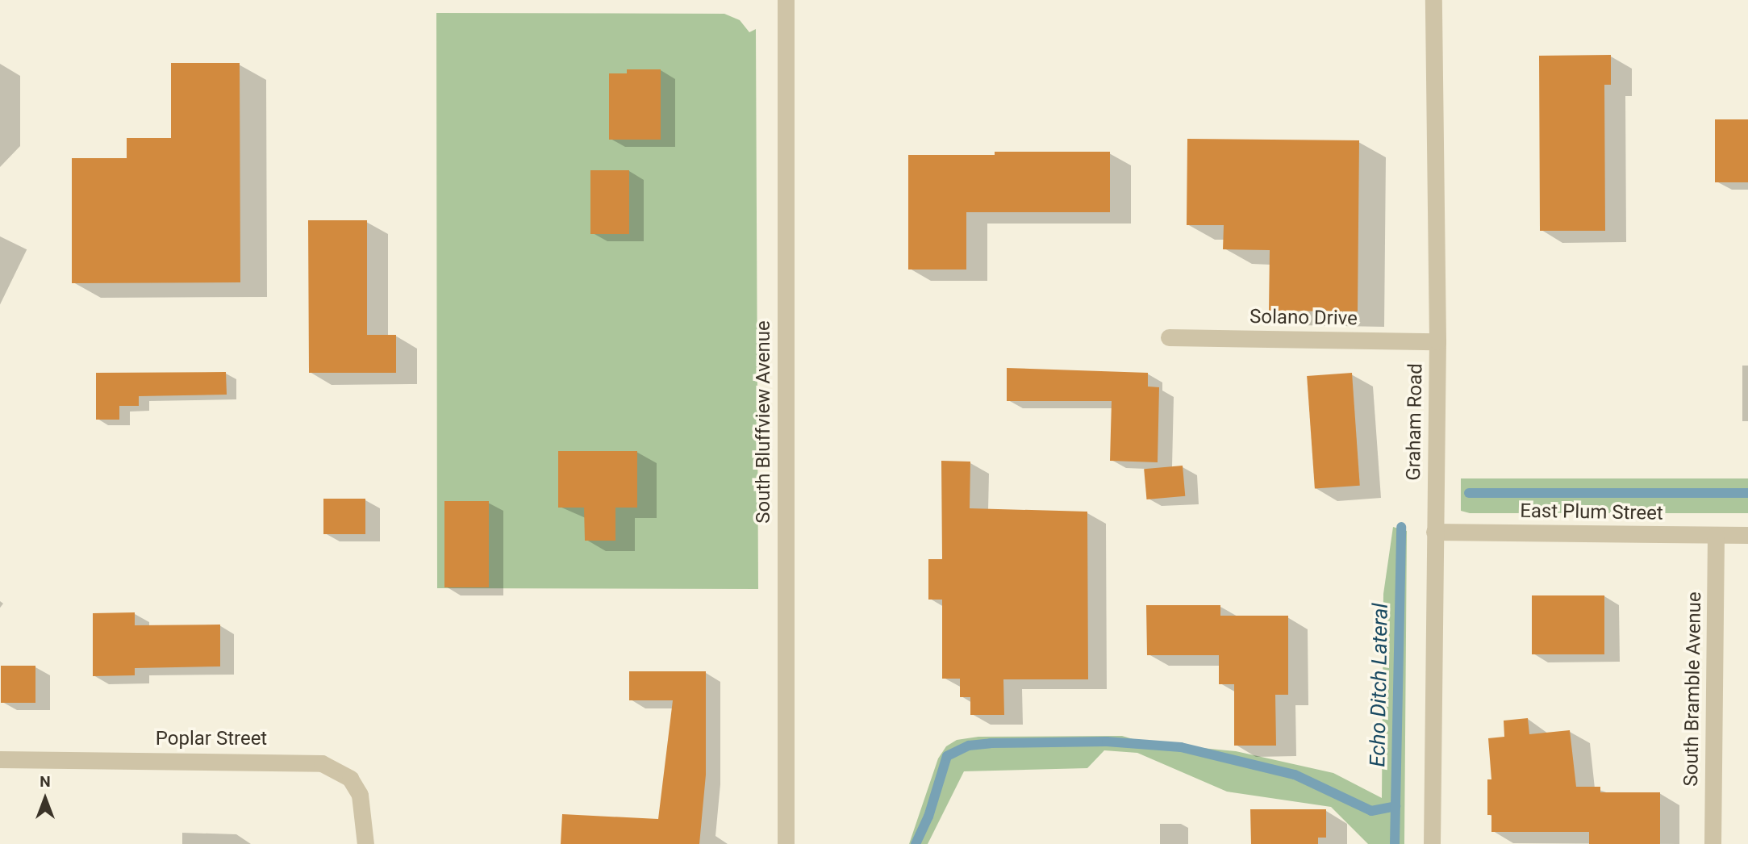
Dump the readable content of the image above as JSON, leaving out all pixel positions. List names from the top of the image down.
{
  "streets": {
    "street": [
      "Solano Drive",
      "South Bluffview Avenue",
      "Graham Road",
      "East Plum Street",
      "South Bramble Avenue",
      "Poplar Street"
    ]
  },
  "crossings": [
    ["Solano Drive", "Graham Road"],
    ["Graham Road", "East Plum Street"],
    ["East Plum Street", "South Bramble Avenue"]
  ],
  "water": ["Echo Ditch Lateral"],
  "north": "top"
}
